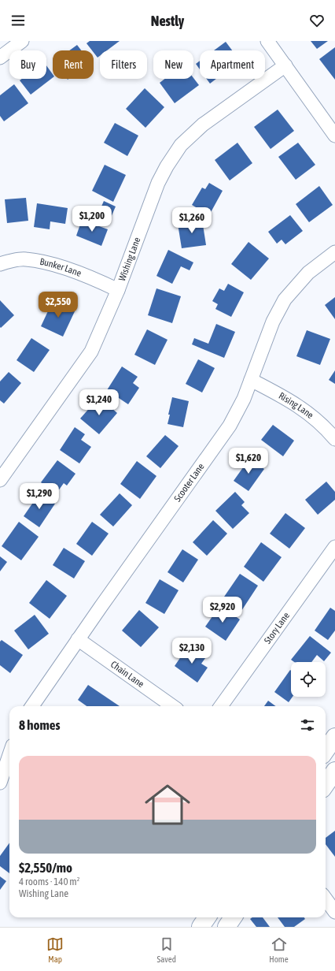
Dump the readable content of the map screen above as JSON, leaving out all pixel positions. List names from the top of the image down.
{
  "streets": {
    "street": [
      "Wishing Lane",
      "Bunker Lane",
      "Rising Lane",
      "Scooter Lane",
      "Story Lane",
      "Chain Lane"
    ]
  },
  "crossings": [
    ["Wishing Lane", "Bunker Lane"],
    ["Rising Lane", "Scooter Lane"],
    ["Scooter Lane", "Chain Lane"]
  ],
  "page": {
    "header": "Nestly",
    "chip": [
      "Buy",
      "Rent",
      "Filters",
      "New",
      "Apartment"
    ],
    "price": [
      "$1,200",
      "$1,260",
      "$2,550",
      "$1,240",
      "$1,620",
      "$1,290",
      "$2,920",
      "$2,130"
    ],
    "heading": "8 homes",
    "list": [
      {
        "name": "$2,550/mo",
        "note": "4 rooms · 140 m² · Wishing Lane"
      }
    ],
    "tabs": ["Map", "Saved", "Home"]
  }
}
